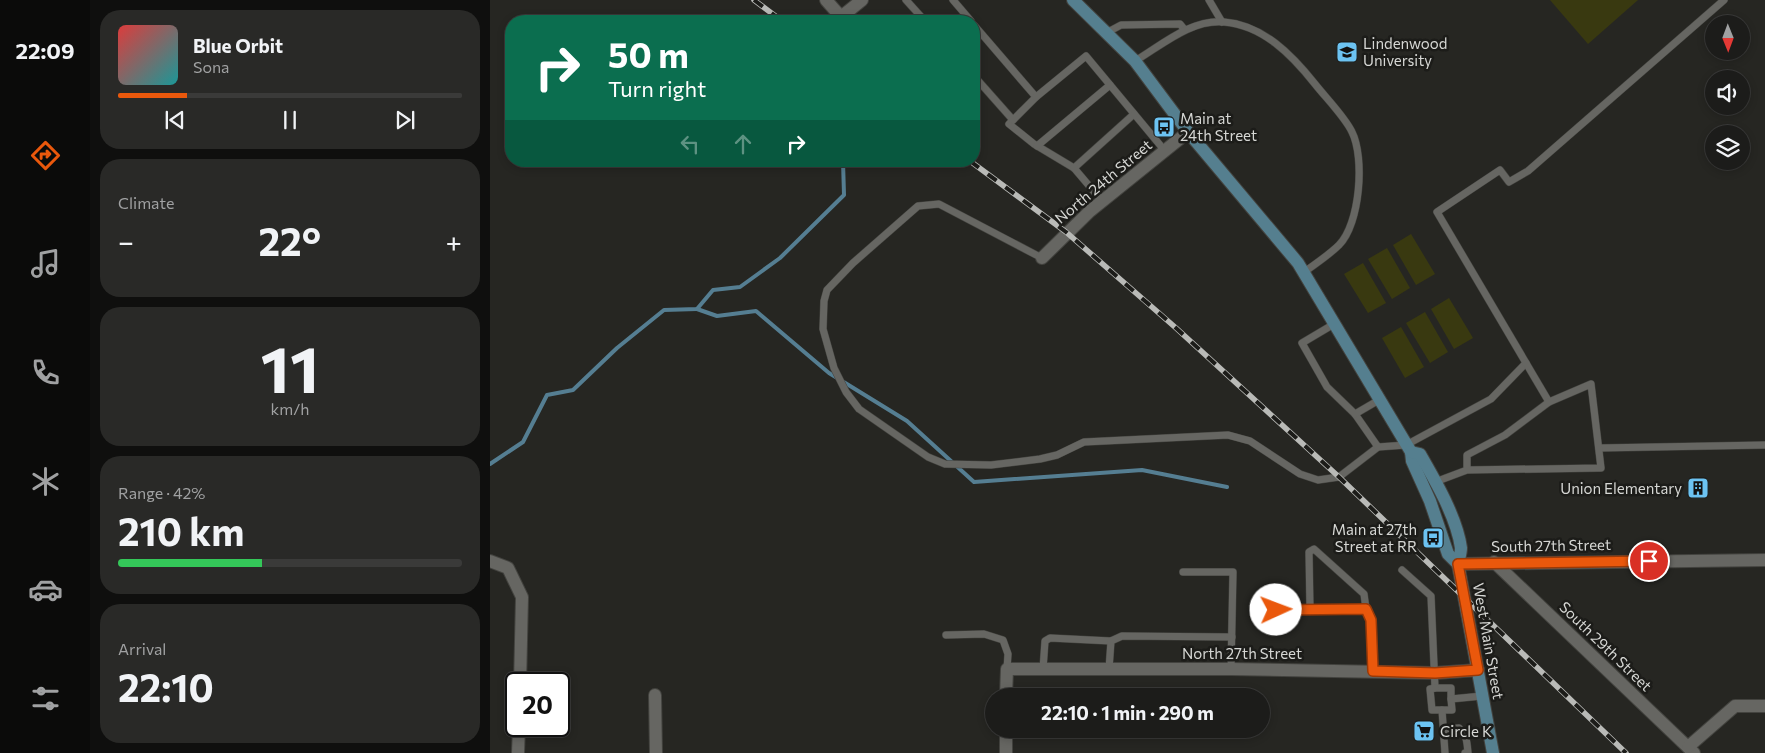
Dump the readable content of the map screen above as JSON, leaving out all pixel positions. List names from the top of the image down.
{
  "streets": {
    "main road": ["West Main Street"],
    "street": [
      "North 24th Street",
      "South 27th Street",
      "South 29th Street",
      "North 27th Street"
    ]
  },
  "crossings": [
    ["South 27th Street", "West Main Street"],
    ["South 27th Street", "South 29th Street"],
    ["West Main Street", "North 27th Street"]
  ],
  "places": {
    "school or university": ["Lindenwood University"],
    "bus stop": ["Main at 24th Street", "Main at 27th Street at RR"],
    "building": ["Union Elementary"],
    "supermarket": ["Circle K"]
  },
  "north": "bottom",
  "page": {
    "tabs": "22:09",
    "turn": ["50 m", "Turn right"],
    "song": ["Blue Orbit", "Sona"],
    "tile": [
      "Climate",
      ["11", "km/h"],
      ["Range · 42%", "210 km"],
      ["Arrival", "22:10"]
    ],
    "heat": ["−", "22°", "+"],
    "limit": "20",
    "trip": "22:10 · 1 min · 290 m"
  }
}
